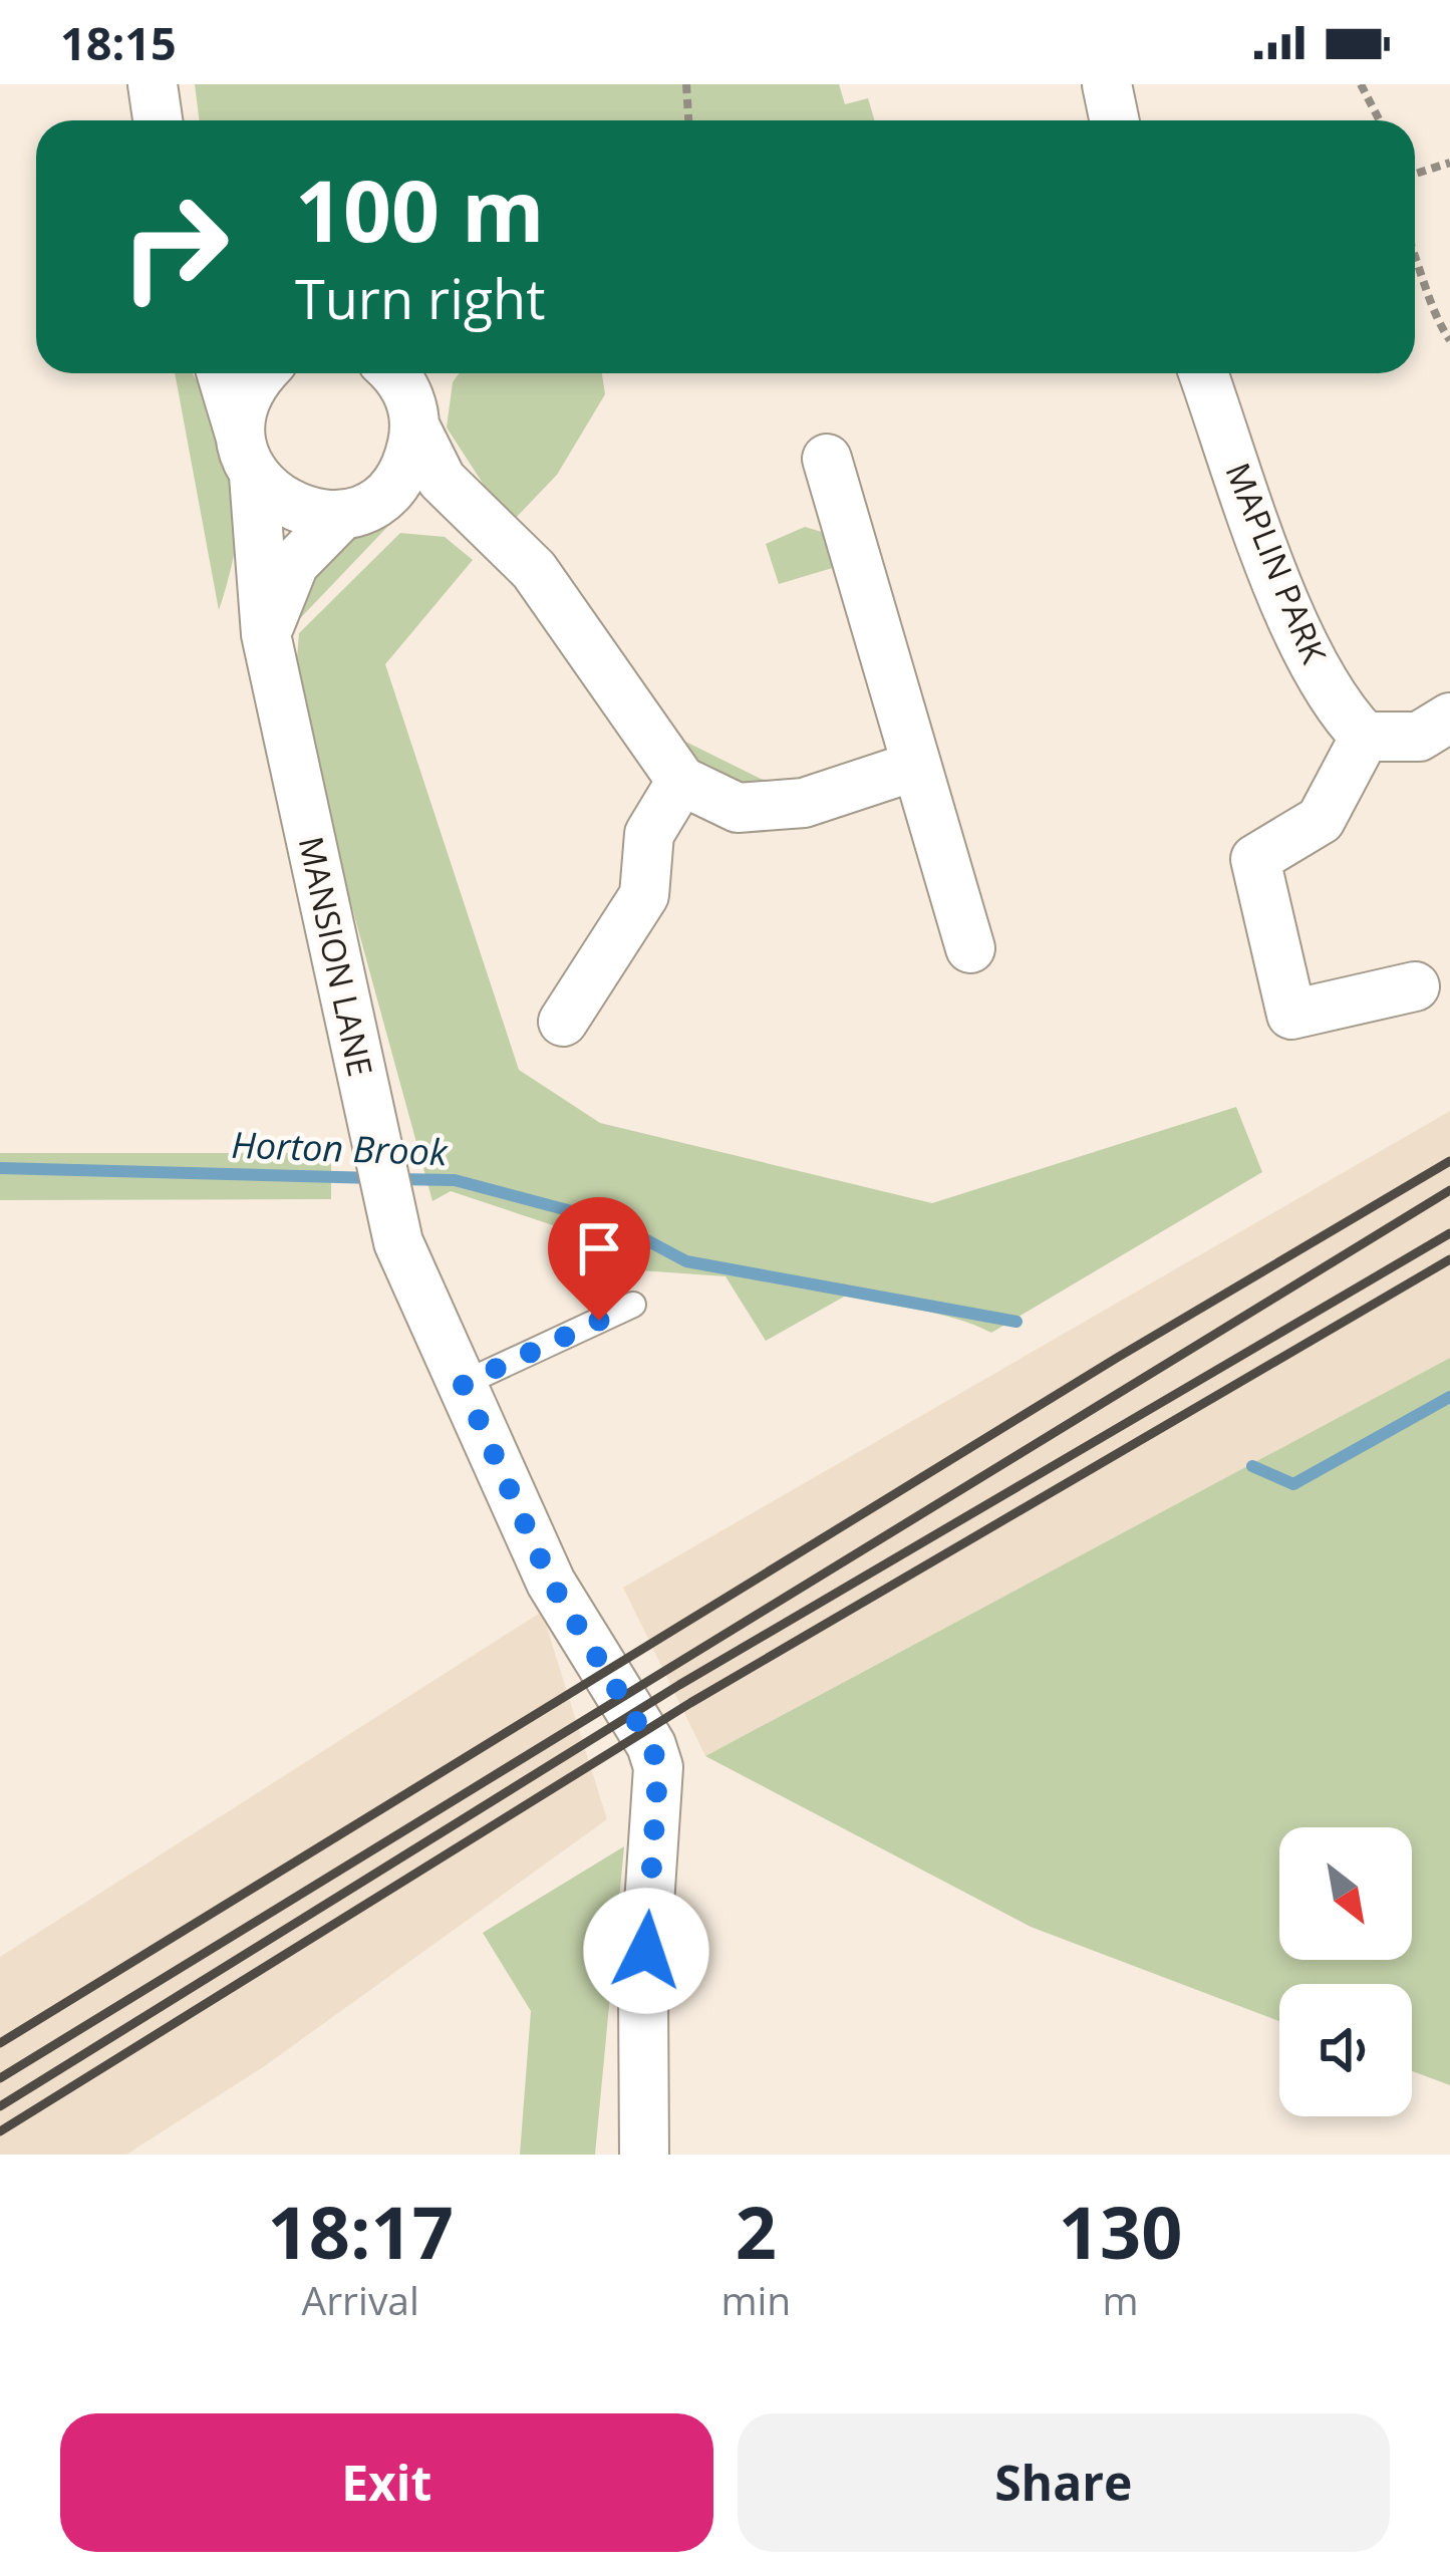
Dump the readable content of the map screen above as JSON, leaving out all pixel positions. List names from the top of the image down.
{
  "streets": {
    "street": ["MAPLIN PARK", "MANSION LANE"]
  },
  "water": ["Horton Brook"],
  "north": "bottom right",
  "page": {
    "status": "18:15",
    "turn": ["100 m", "Turn right"],
    "eta": [
      "18:17",
      "Arrival",
      "2",
      "min",
      "130",
      "m"
    ],
    "buttons": ["Exit", "Share"]
  }
}
